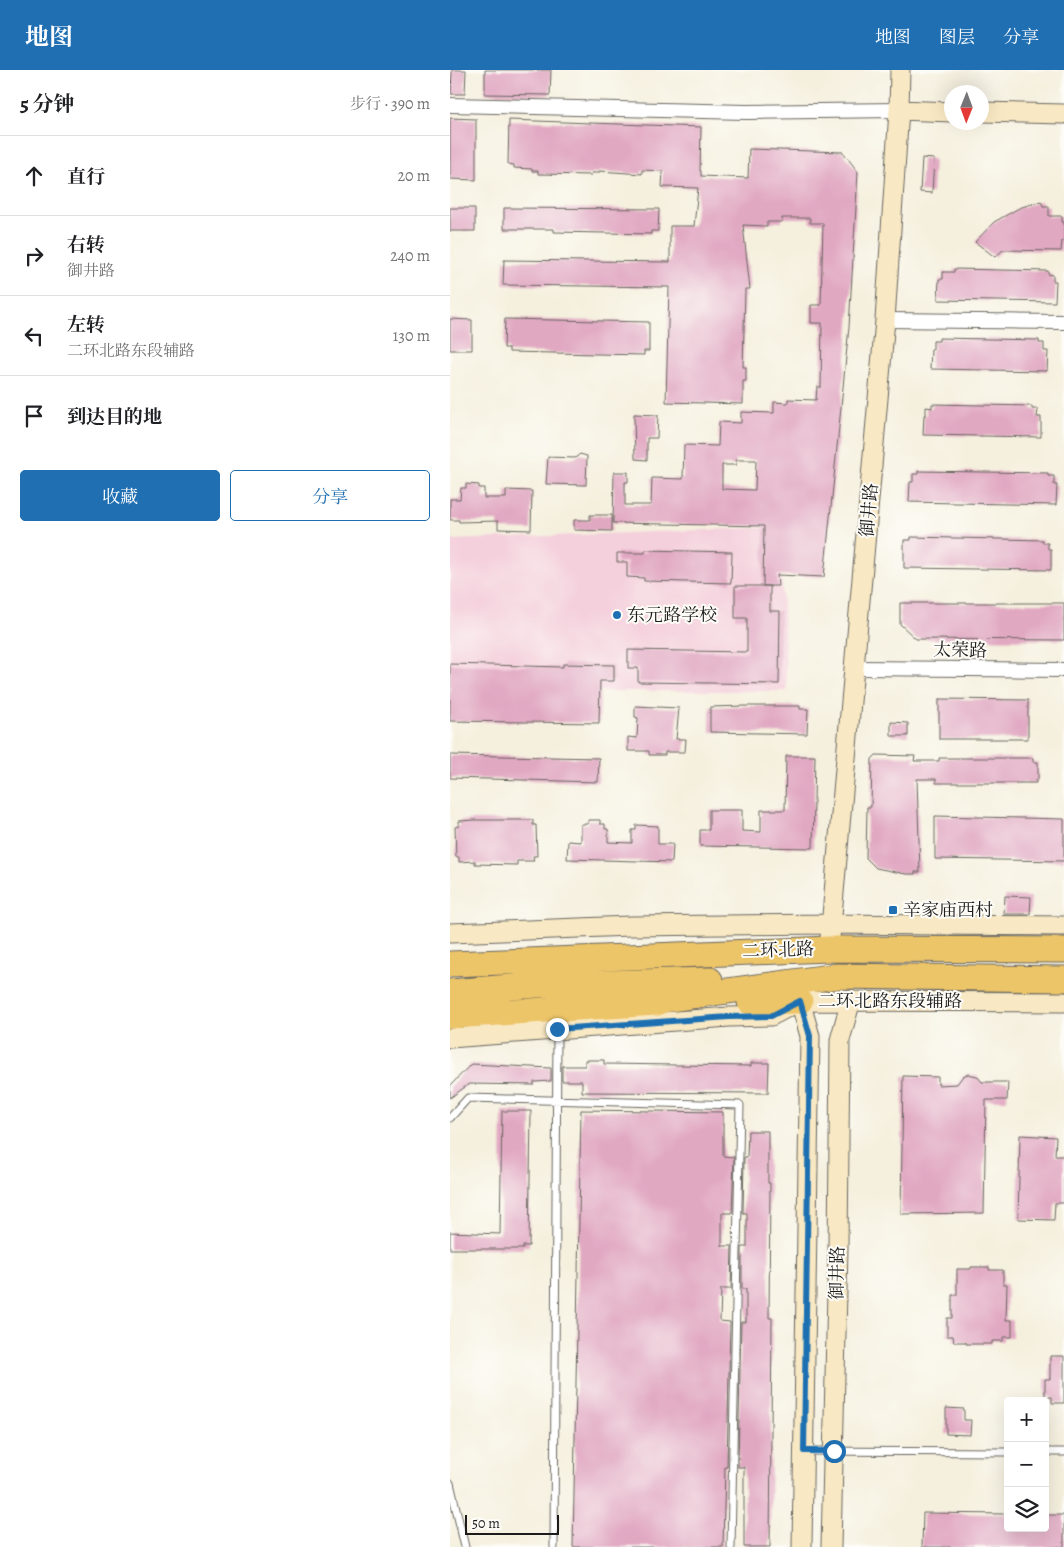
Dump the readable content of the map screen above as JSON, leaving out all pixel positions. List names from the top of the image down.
{
  "streets": {
    "highway": ["二环北路"],
    "street": ["御井路", "太荣路", "二环北路东段辅路"]
  },
  "crossings": [
    ["御井路", "太荣路"],
    ["御井路", "二环北路"],
    ["御井路", "二环北路东段辅路"]
  ],
  "places": {
    "other": ["东元路学校"],
    "transit": ["辛家庙西村"]
  },
  "scale_bar": "50 m",
  "north": "bottom",
  "page": {
    "header": "地图",
    "nav": ["地图", "图层", "分享"],
    "heading": ["5 分钟", "步行 · 390 m"],
    "list": [
      ["直行", "20 m"],
      ["右转", "御井路", "240 m"],
      ["左转", "二环北路东段辅路", "130 m"],
      "到达目的地"
    ],
    "buttons": ["收藏", "分享"],
    "map_buttons": ["+", "−"],
    "scale": "50 m"
  }
}
